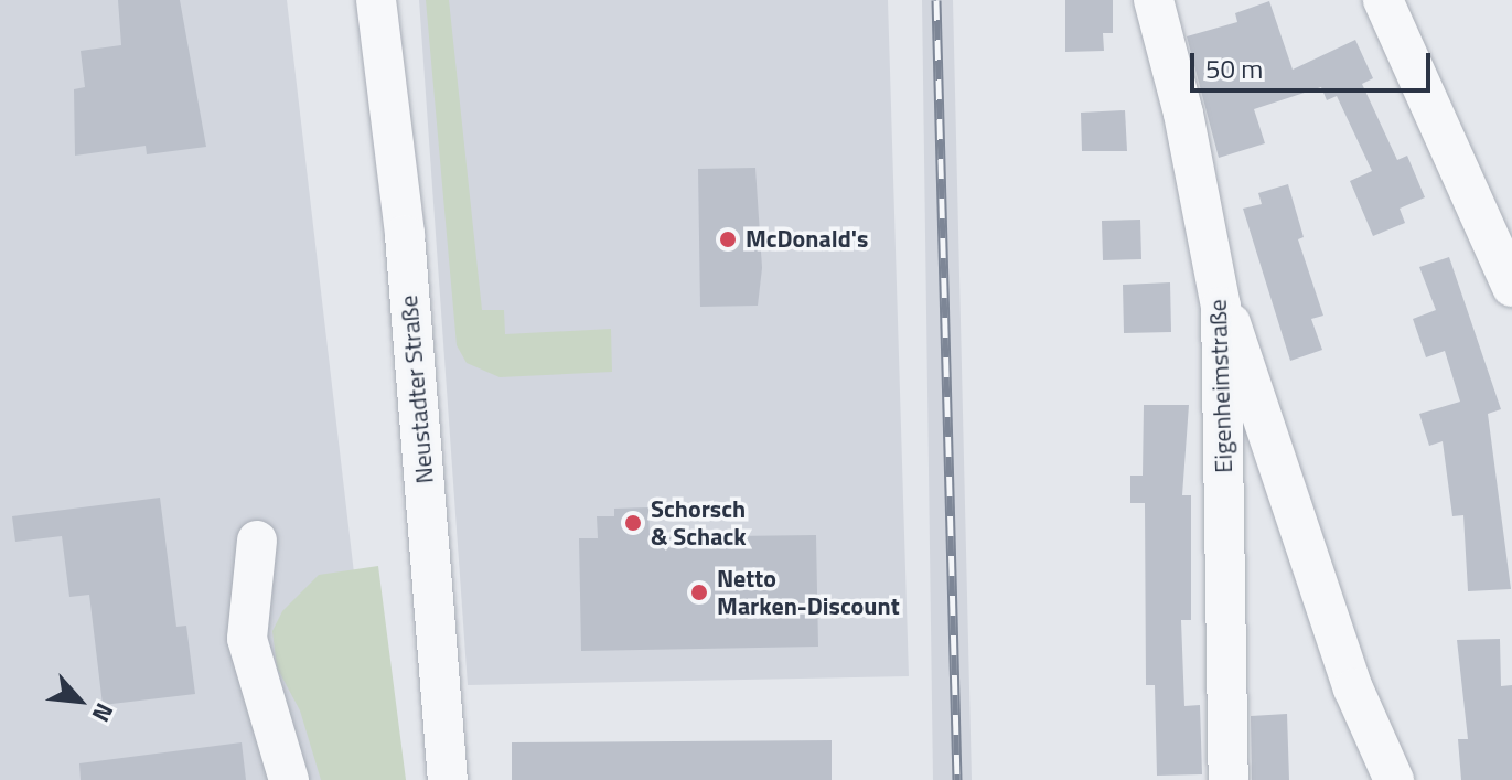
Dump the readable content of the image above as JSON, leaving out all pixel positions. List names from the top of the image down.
{
  "streets": {
    "street": ["Eigenheimstraße", "Neustadter Straße"]
  },
  "places": ["McDonald's", "Schorsch & Schack", "Netto Marken-Discount"],
  "scale_bar": "50 m",
  "north": "bottom right"
}
